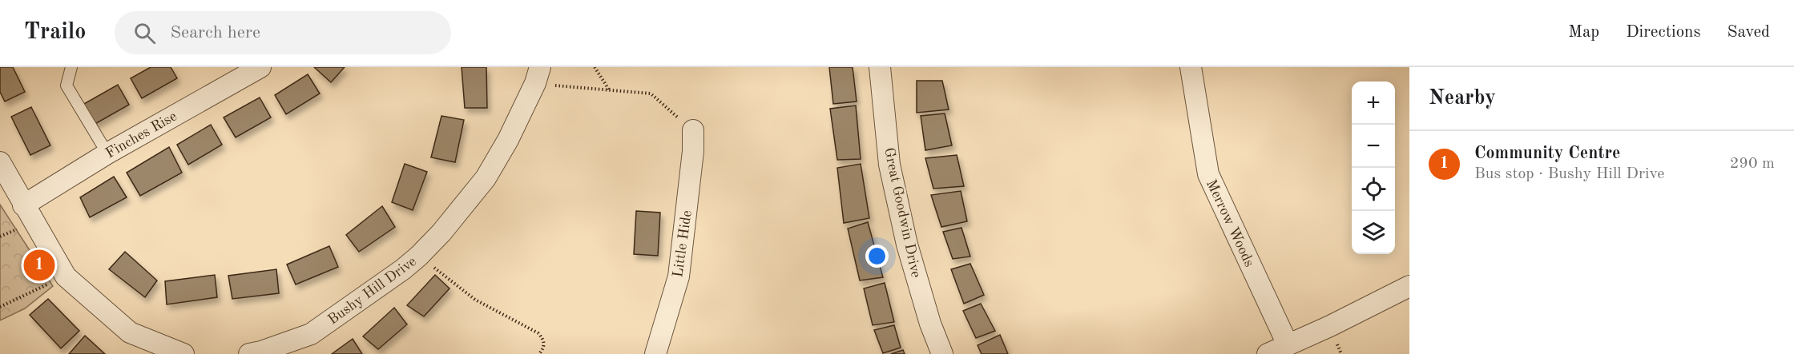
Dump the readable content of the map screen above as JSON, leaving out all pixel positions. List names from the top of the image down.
{
  "streets": {
    "street": [
      "Finches Rise",
      "Great Goodwin Drive",
      "Merrow Woods",
      "Little Hide",
      "Bushy Hill Drive"
    ]
  },
  "page": {
    "header": "Trailo",
    "search": "Search here",
    "nav": ["Map", "Directions", "Saved"],
    "heading": "Nearby",
    "map_buttons": ["+", "−"],
    "list": [
      {
        "mark": "1",
        "name": "Community Centre",
        "note": "Bus stop · Bushy Hill Drive",
        "value": "290 m"
      }
    ],
    "pins": "1"
  }
}
